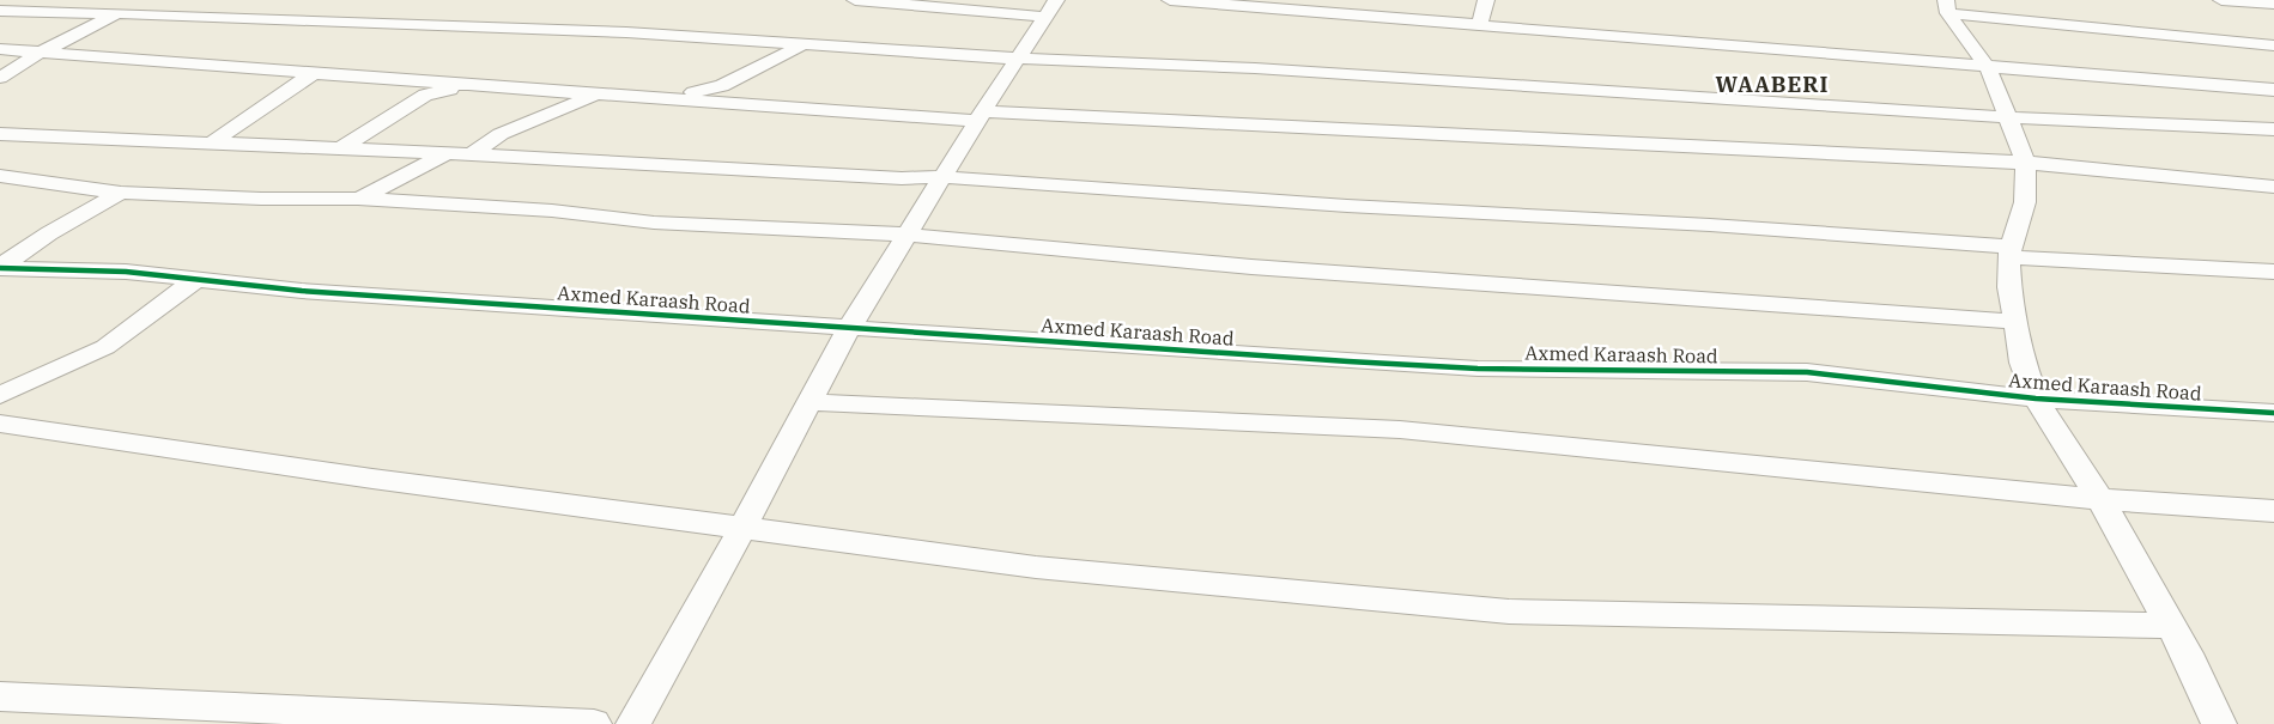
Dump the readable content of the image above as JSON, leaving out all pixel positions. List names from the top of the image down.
{
  "streets": {
    "street": ["Axmed Karaash Road"]
  },
  "districts": ["WAABERI"]
}
